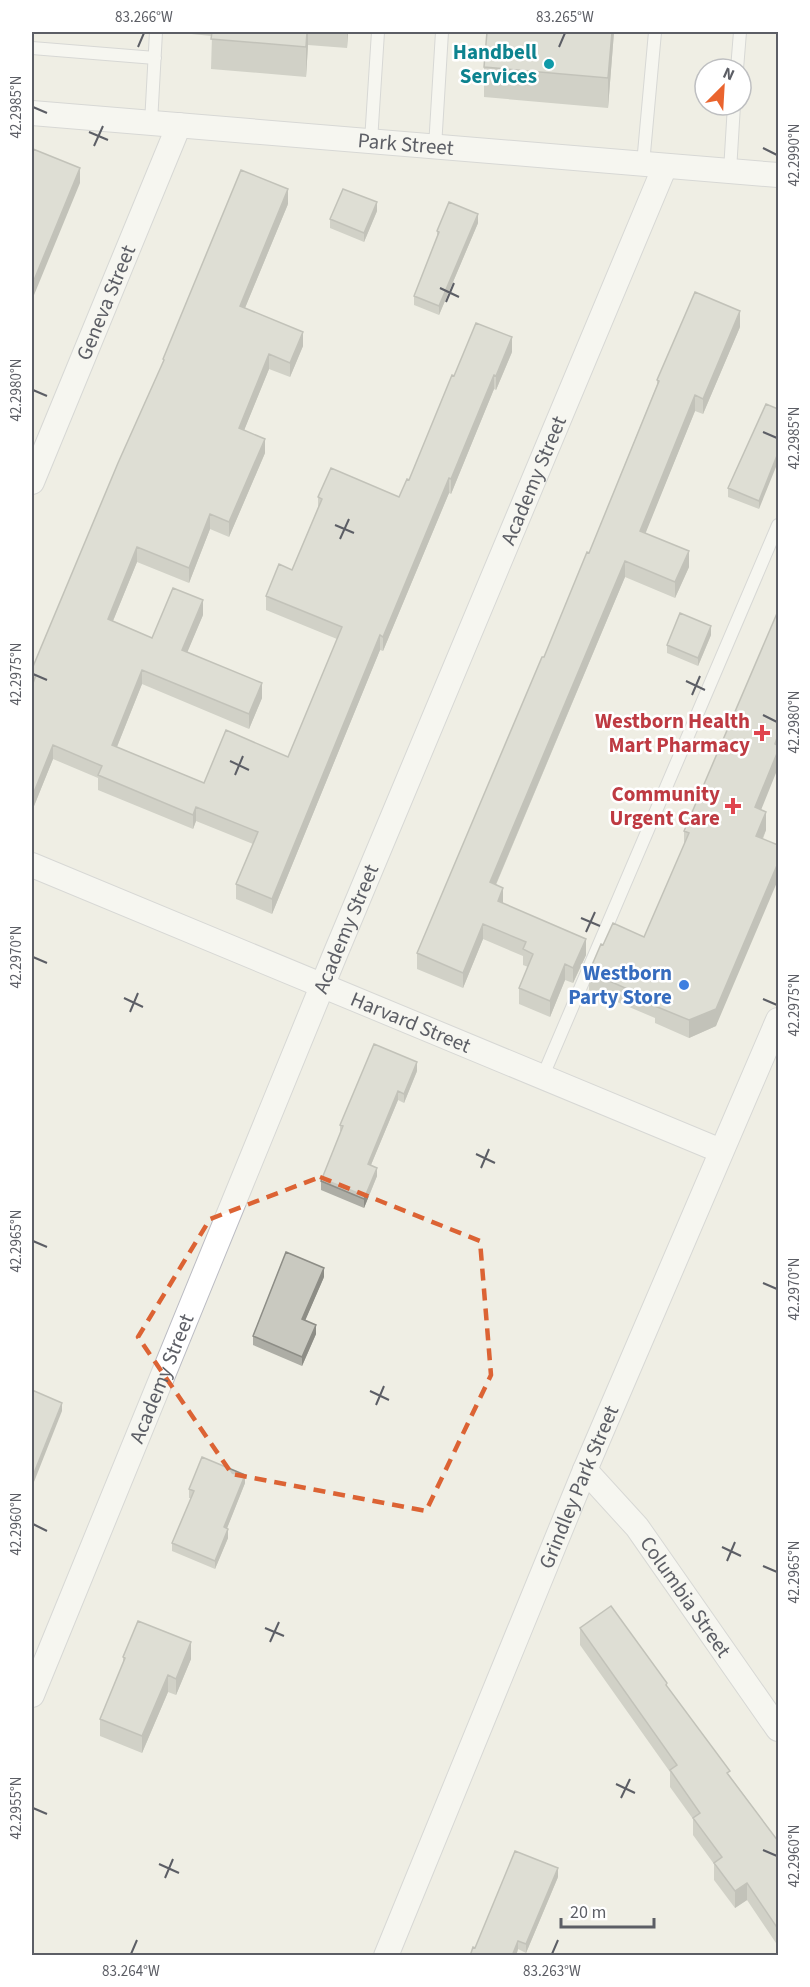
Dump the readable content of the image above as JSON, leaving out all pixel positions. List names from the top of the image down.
{
  "streets": {
    "street": [
      "Park Street",
      "Geneva Street",
      "Academy Street",
      "Harvard Street",
      "Grindley Park Street",
      "Columbia Street"
    ]
  },
  "crossings": [
    ["Park Street", "Geneva Street"],
    ["Park Street", "Academy Street"],
    ["Academy Street", "Harvard Street"],
    ["Harvard Street", "Grindley Park Street"],
    ["Grindley Park Street", "Columbia Street"]
  ],
  "places": {
    "other": ["Handbell Services", "Westborn Party Store"],
    "health": ["Westborn Health Mart Pharmacy", "Community Urgent Care"]
  },
  "scale_bar": "20 m",
  "north": "top right",
  "coordinates": [
    "83.266°W",
    "83.265°W",
    "42.2985°N",
    "42.2990°N",
    "42.2980°N",
    "42.2975°N",
    "42.2970°N",
    "42.2965°N",
    "42.2960°N",
    "42.2955°N",
    "83.264°W",
    "83.263°W"
  ]
}
